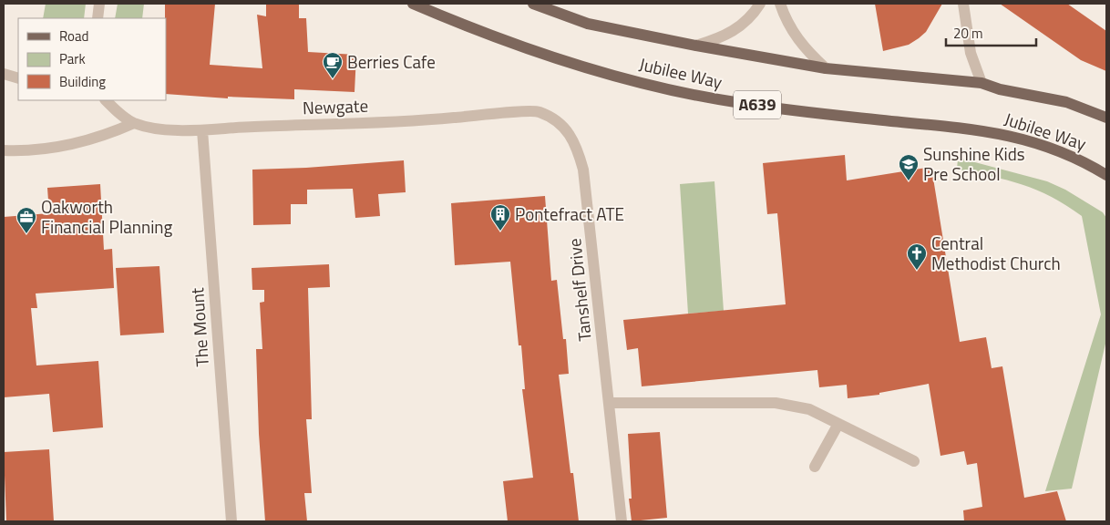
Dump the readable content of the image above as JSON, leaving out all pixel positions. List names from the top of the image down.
{
  "streets": {
    "main road": ["Jubilee Way", "A639"],
    "street": ["Newgate", "Tanshelf Drive", "The Mount"]
  },
  "crossings": [
    ["Newgate", "Tanshelf Drive"],
    ["Newgate", "The Mount"]
  ],
  "places": {
    "cafe": ["Berries Cafe"],
    "school or university": ["Sunshine Kids Pre School"],
    "building": ["Pontefract ATE"],
    "office": ["Oakworth Financial Planning"],
    "church": ["Central Methodist Church"]
  },
  "legend": ["Road", "Park", "Building"],
  "scale_bar": "20 m"
}
